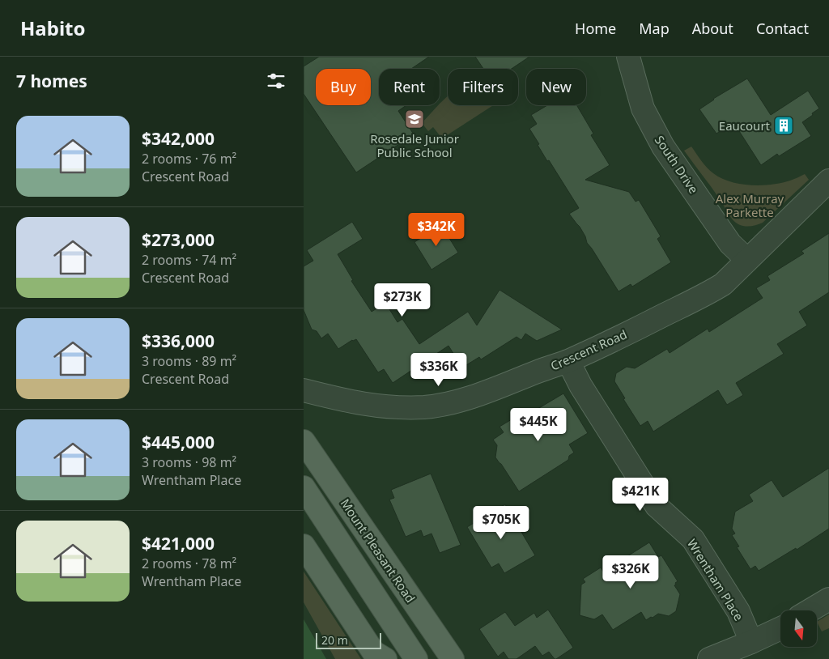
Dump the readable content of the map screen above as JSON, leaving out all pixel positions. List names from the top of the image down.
{
  "streets": {
    "main road": ["Mount Pleasant Road"],
    "street": ["South Drive", "Crescent Road", "Wrentham Place"]
  },
  "crossings": [
    ["South Drive", "Crescent Road"],
    ["Crescent Road", "Wrentham Place"]
  ],
  "parks": ["Alex Murray Parkette"],
  "places": {
    "school or university": ["Rosedale Junior Public School"],
    "building": ["Eaucourt"]
  },
  "scale_bar": "20 m",
  "north": "bottom",
  "page": {
    "header": "Habito",
    "nav": [
      "Home",
      "Map",
      "About",
      "Contact"
    ],
    "heading": "7 homes",
    "chip": [
      "Buy",
      "Rent",
      "Filters",
      "New"
    ],
    "list": [
      {
        "name": "$342,000",
        "note": "2 rooms · 76 m² · Crescent Road"
      },
      {
        "name": "$273,000",
        "note": "2 rooms · 74 m² · Crescent Road"
      },
      {
        "name": "$336,000",
        "note": "3 rooms · 89 m² · Crescent Road"
      },
      {
        "name": "$445,000",
        "note": "3 rooms · 98 m² · Wrentham Place"
      },
      {
        "name": "$421,000",
        "note": "2 rooms · 78 m² · Wrentham Place"
      }
    ],
    "price": [
      "$342K",
      "$273K",
      "$336K",
      "$445K",
      "$421K",
      "$705K",
      "$326K"
    ],
    "scale": "20 m"
  }
}
